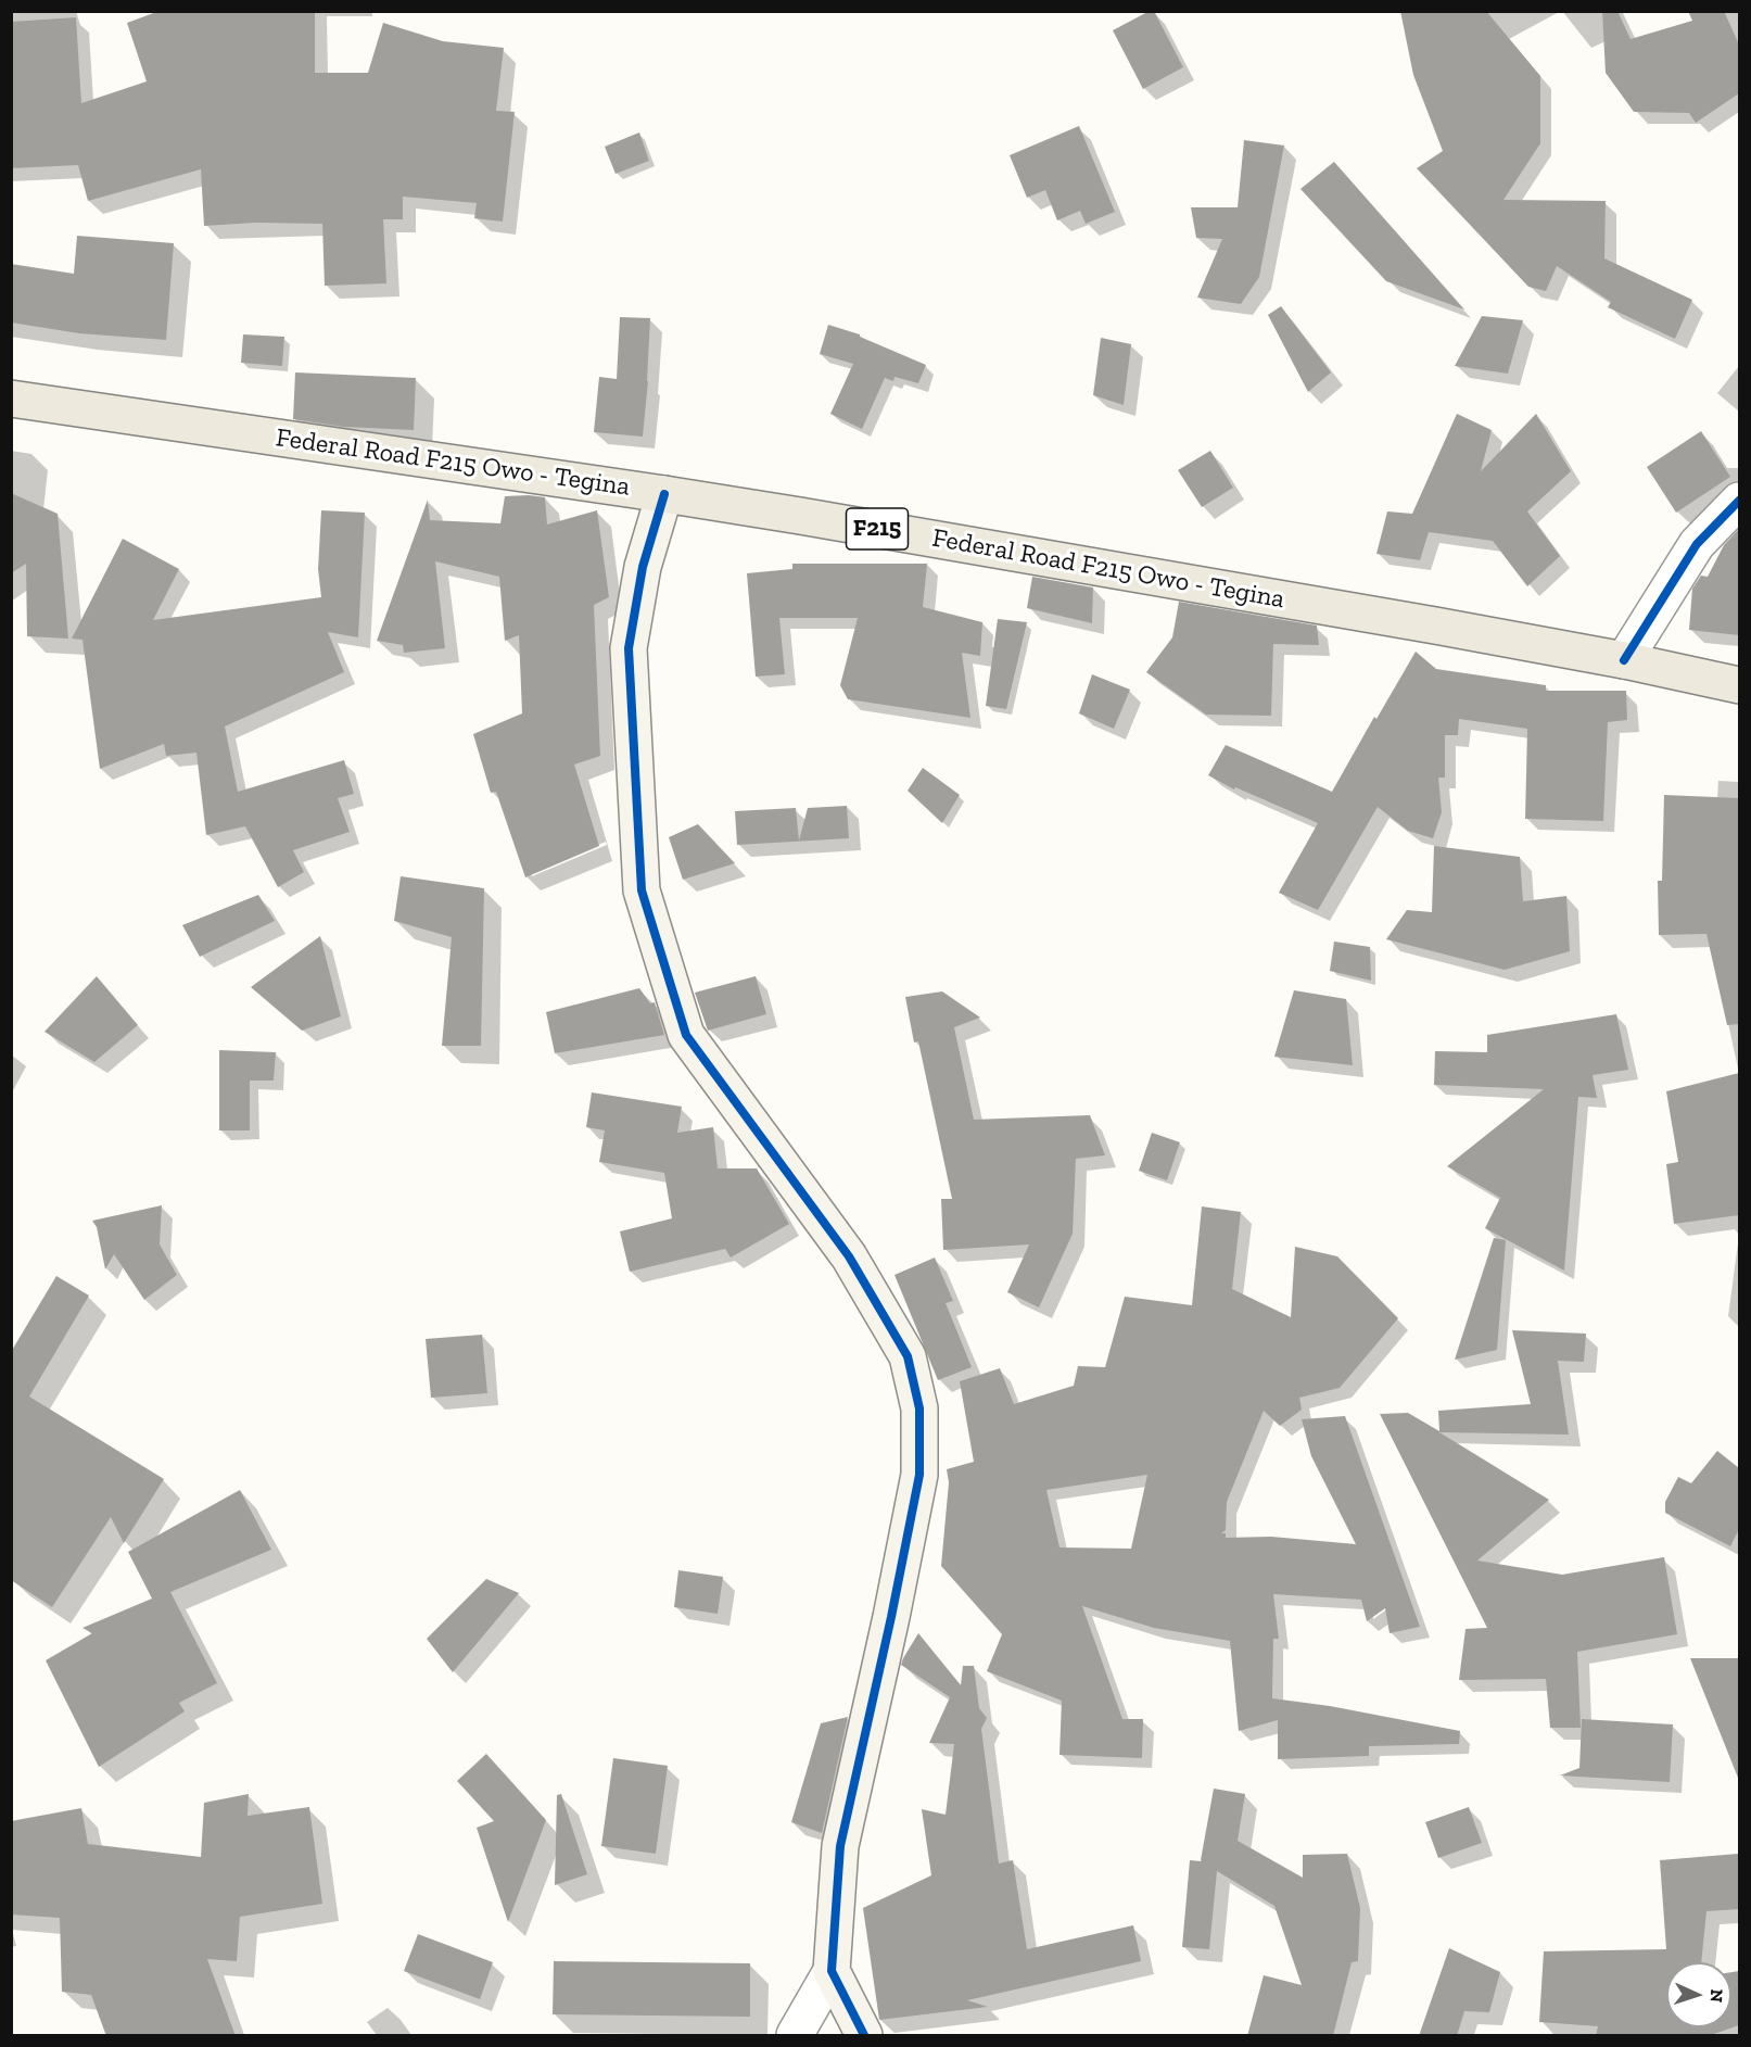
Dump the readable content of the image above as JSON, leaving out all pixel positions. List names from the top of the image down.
{
  "streets": {
    "main road": ["Federal Road F215 Owo - Tegina", "F215"]
  },
  "north": "right"
}
